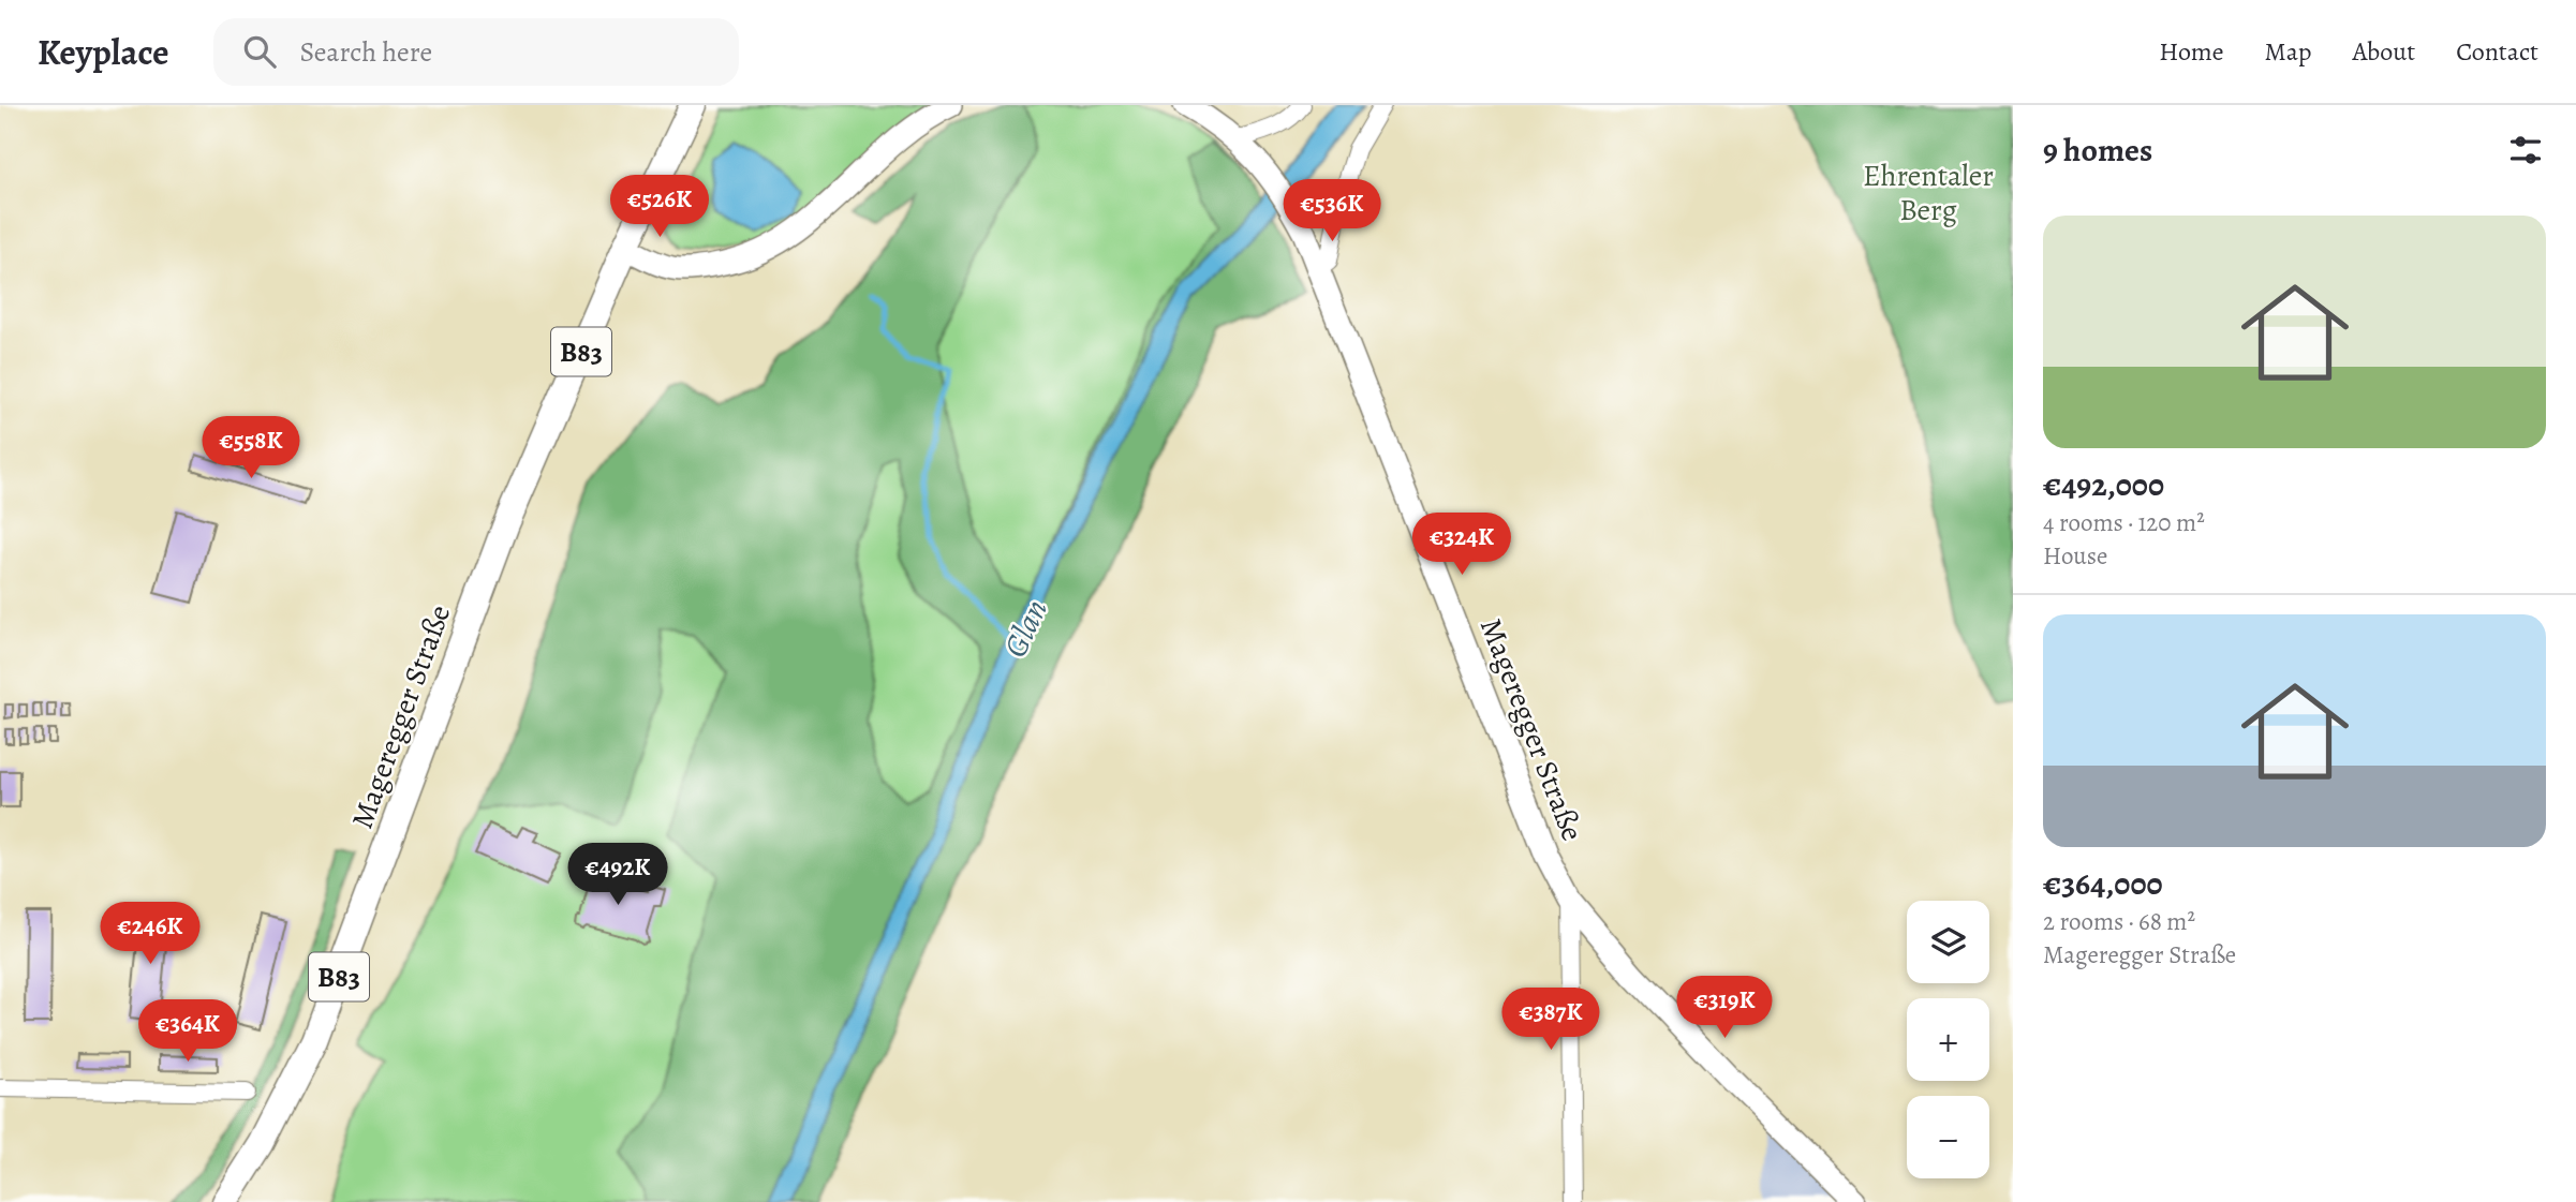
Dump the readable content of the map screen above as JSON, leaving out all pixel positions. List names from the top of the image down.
{
  "streets": {
    "main road": ["B83", "Mageregger Straße"]
  },
  "water": ["Glan"],
  "parks": ["Ehrentaler Berg"],
  "page": {
    "header": "Keyplace",
    "search": "Search here",
    "nav": [
      "Home",
      "Map",
      "About",
      "Contact"
    ],
    "heading": "9 homes",
    "price": [
      "€526K",
      "€536K",
      "€558K",
      "€324K",
      "€492K",
      "€246K",
      "€319K",
      "€387K",
      "€364K"
    ],
    "list": [
      {
        "name": "€492,000",
        "note": "4 rooms · 120 m² · House"
      },
      {
        "name": "€364,000",
        "note": "2 rooms · 68 m² · Mageregger Straße"
      }
    ],
    "map_buttons": ["+", "−"]
  }
}
